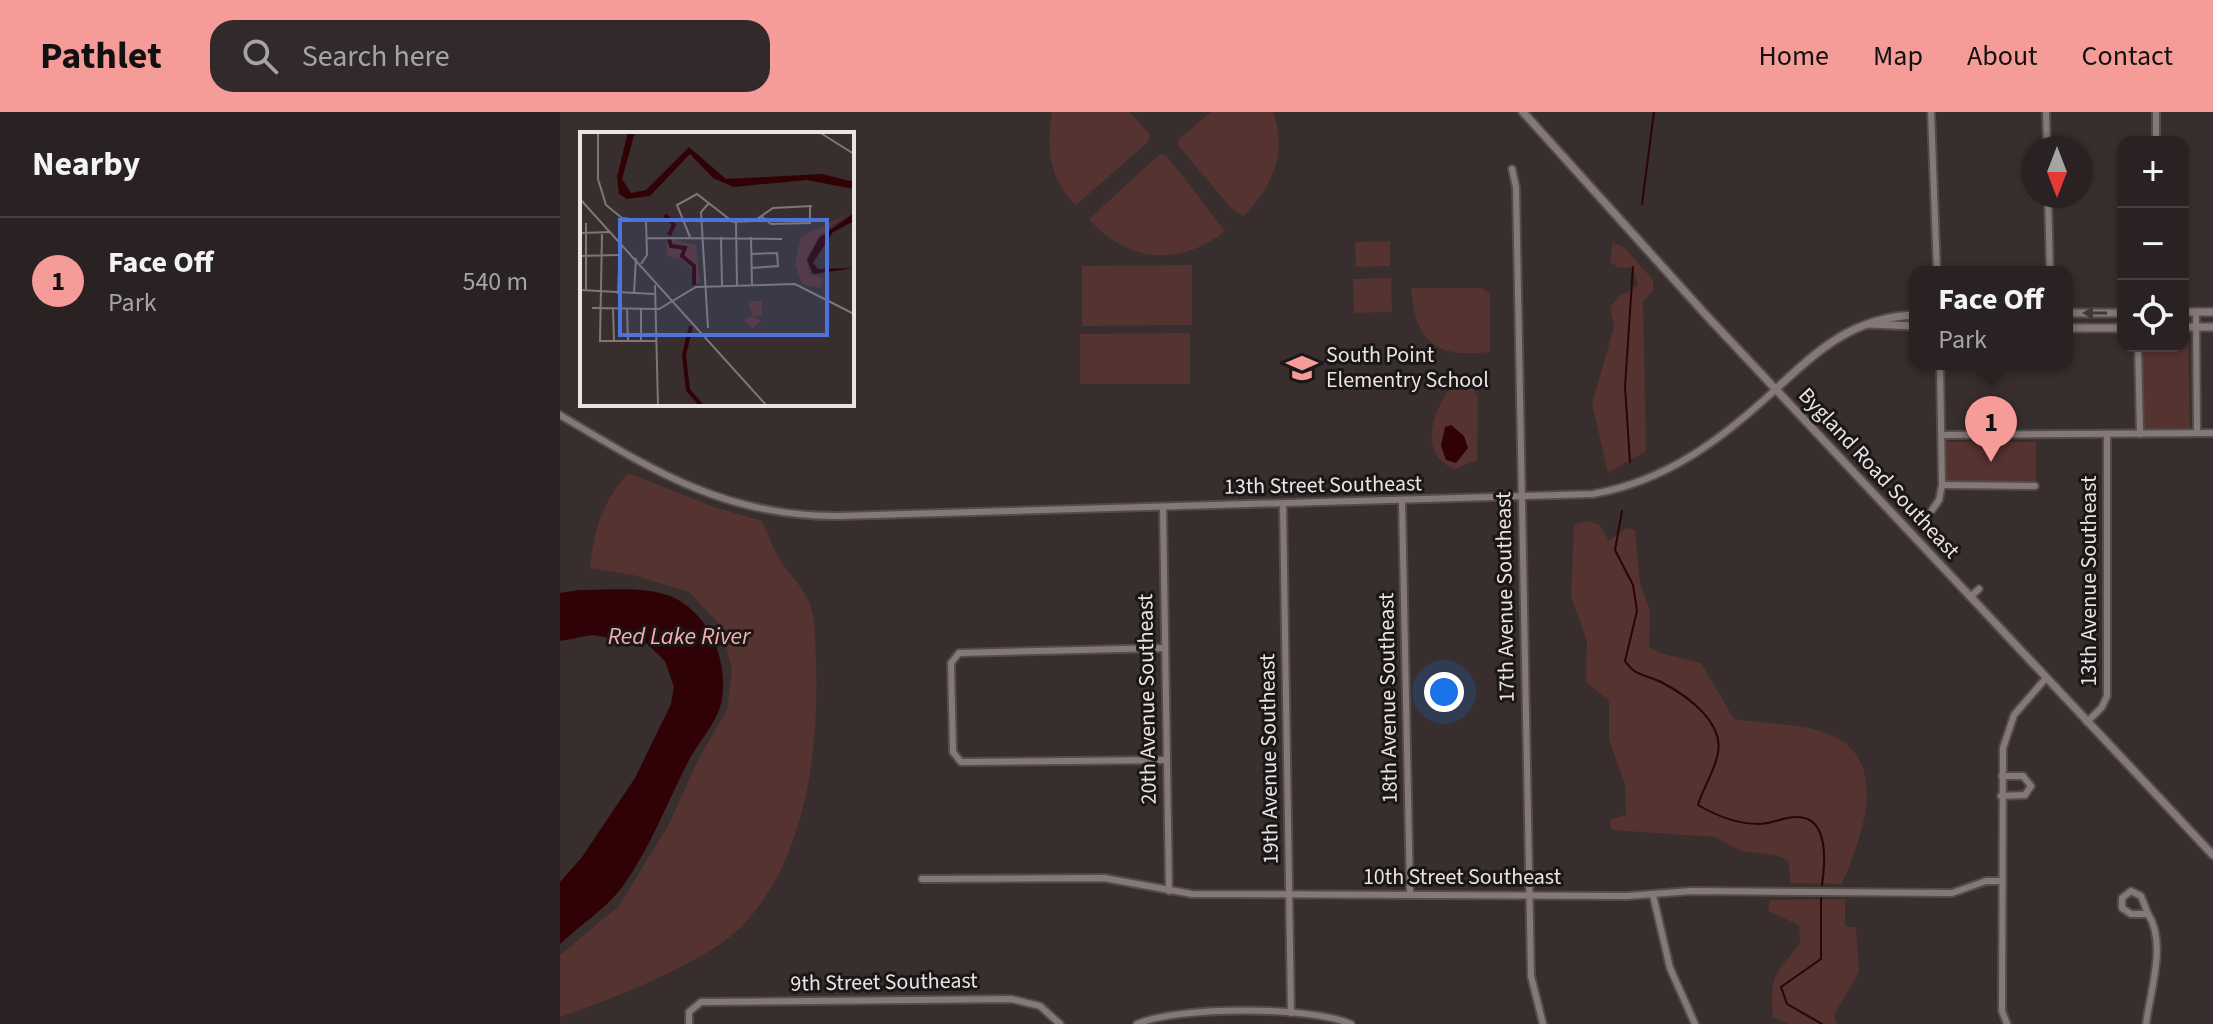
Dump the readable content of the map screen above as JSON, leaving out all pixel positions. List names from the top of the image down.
{
  "streets": {
    "street": [
      "Bygland Road Southeast",
      "13th Street Southeast",
      "13th Avenue Southeast",
      "17th Avenue Southeast",
      "18th Avenue Southeast",
      "20th Avenue Southeast",
      "19th Avenue Southeast",
      "10th Street Southeast",
      "9th Street Southeast"
    ]
  },
  "crossings": [
    ["Bygland Road Southeast", "13th Street Southeast"],
    ["Bygland Road Southeast", "13th Avenue Southeast"],
    ["13th Street Southeast", "17th Avenue Southeast"],
    ["13th Street Southeast", "18th Avenue Southeast"],
    ["13th Street Southeast", "20th Avenue Southeast"],
    ["13th Street Southeast", "19th Avenue Southeast"],
    ["17th Avenue Southeast", "10th Street Southeast"],
    ["18th Avenue Southeast", "10th Street Southeast"],
    ["20th Avenue Southeast", "10th Street Southeast"],
    ["19th Avenue Southeast", "10th Street Southeast"]
  ],
  "water": ["Red Lake River"],
  "places": {
    "school or university": ["South Point Elementry School"]
  },
  "north": "bottom",
  "page": {
    "header": "Pathlet",
    "search": "Search here",
    "nav": [
      "Home",
      "Map",
      "About",
      "Contact"
    ],
    "heading": "Nearby",
    "map_buttons": ["+", "−"],
    "list": [
      {
        "mark": "1",
        "name": "Face Off",
        "note": "Park",
        "value": "540 m"
      }
    ],
    "popup": ["Face Off", "Park"],
    "pins": "1"
  }
}
